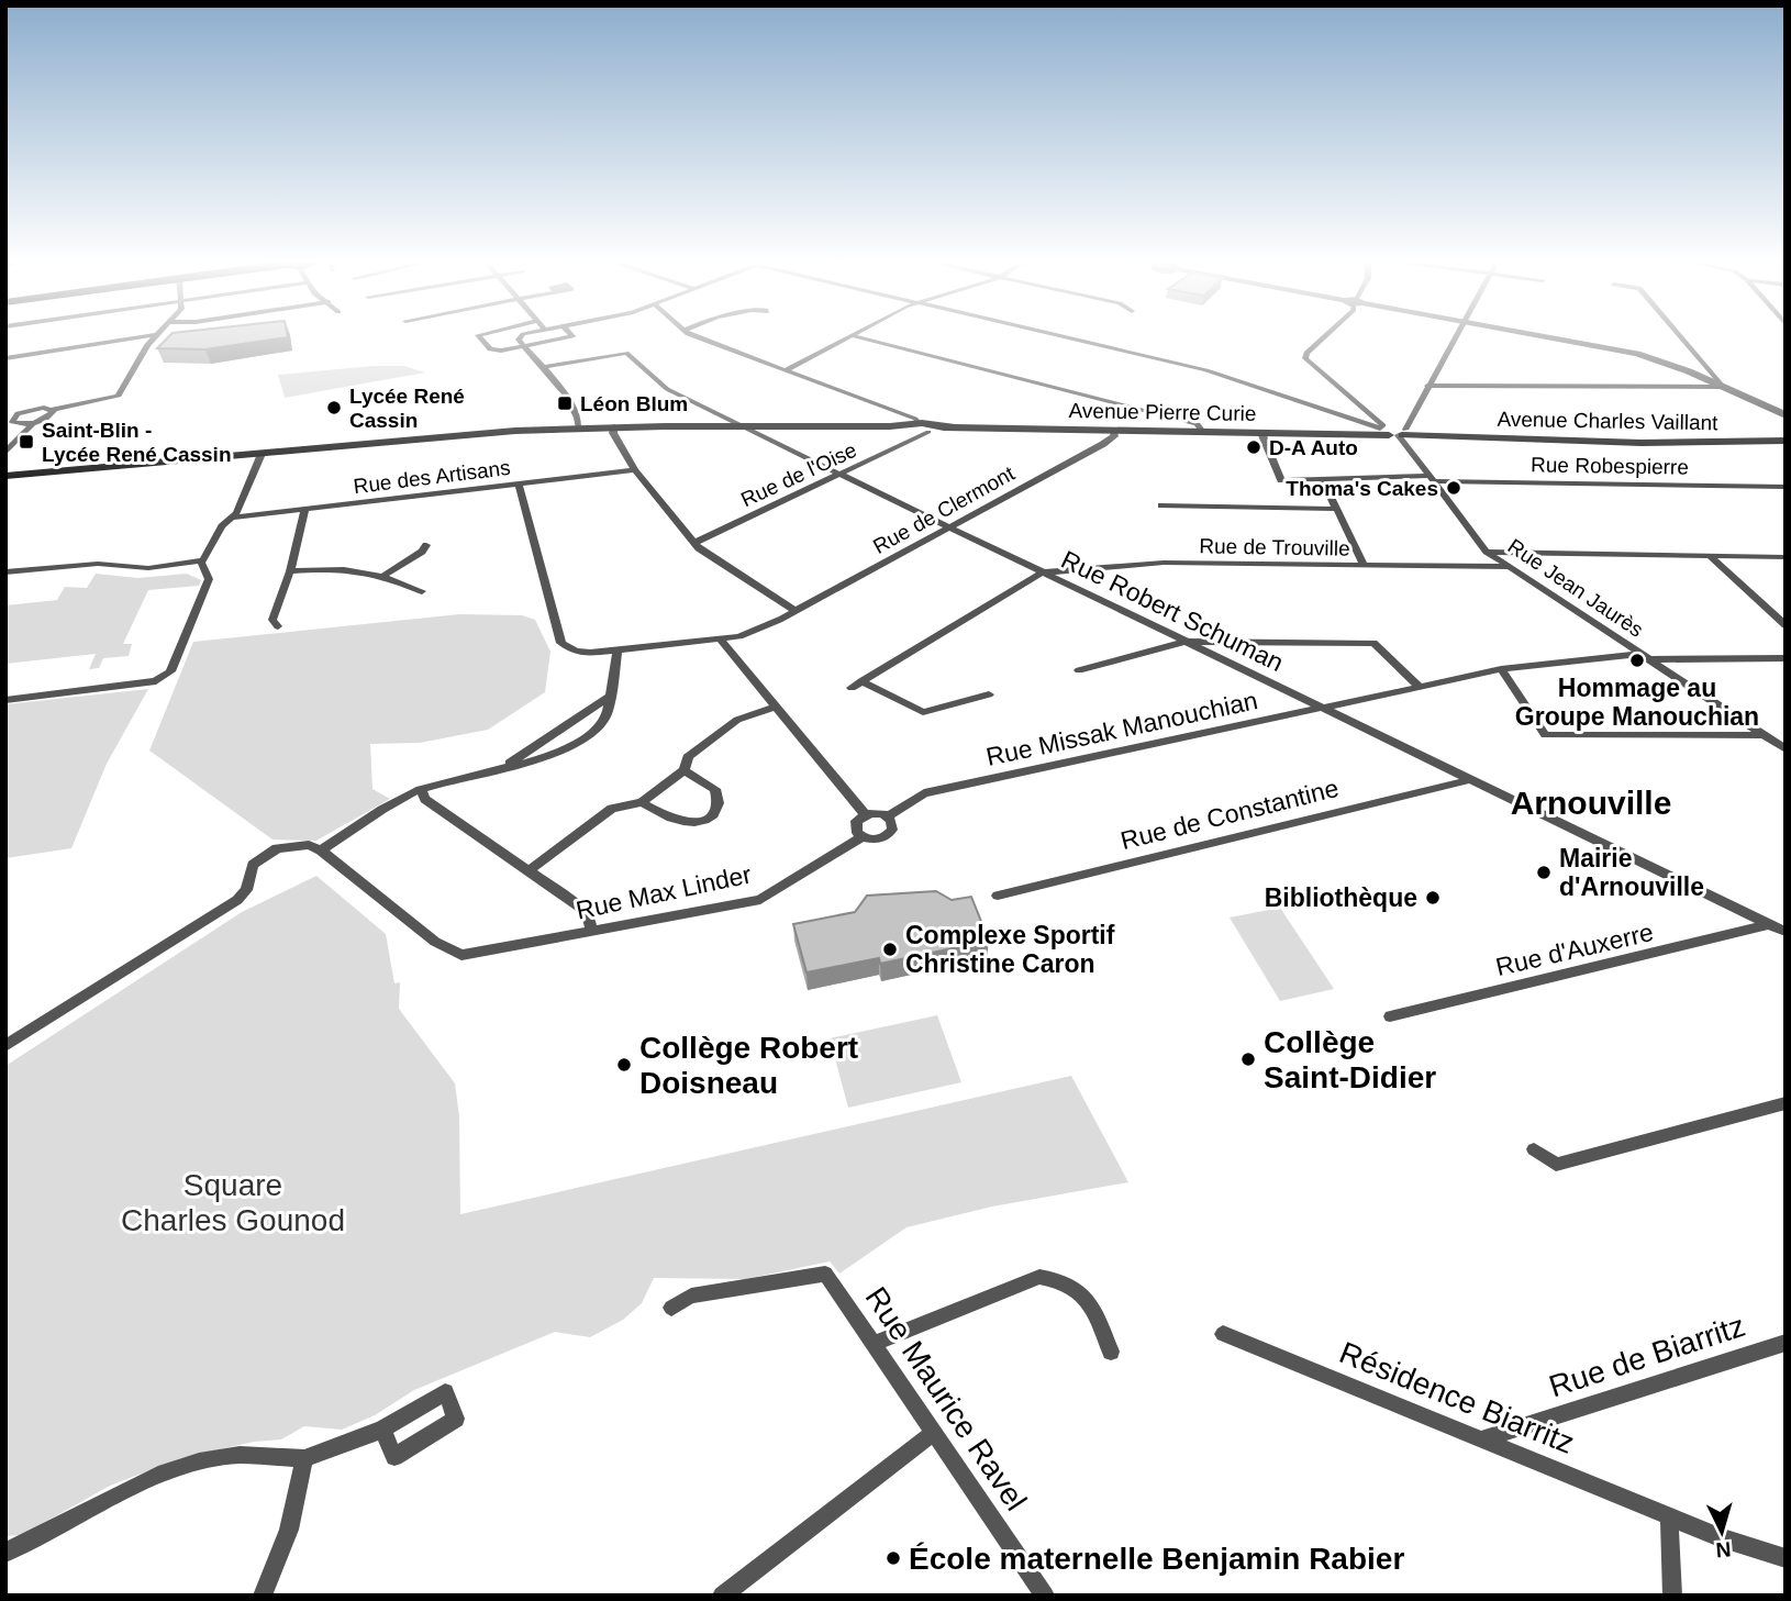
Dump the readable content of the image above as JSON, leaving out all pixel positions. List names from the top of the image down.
{
  "streets": {
    "main road": ["Avenue Pierre Curie", "Avenue Charles Vaillant"],
    "street": [
      "Rue Robespierre",
      "Rue de l'Oise",
      "Rue des Artisans",
      "Rue de Clermont",
      "Rue de Trouville",
      "Rue Jean Jaurès",
      "Rue Robert Schuman",
      "Rue Missak Manouchian",
      "Rue de Constantine",
      "Rue Max Linder",
      "Rue d'Auxerre",
      "Rue de Biarritz",
      "Résidence Biarritz",
      "Rue Maurice Ravel"
    ]
  },
  "crossings": [
    ["Avenue Pierre Curie", "Avenue Charles Vaillant"],
    ["Avenue Pierre Curie", "Rue Robespierre"],
    ["Avenue Pierre Curie", "Rue de l'Oise"],
    ["Avenue Pierre Curie", "Rue de Clermont"],
    ["Avenue Pierre Curie", "Rue Jean Jaurès"],
    ["Avenue Pierre Curie", "Rue Robert Schuman"],
    ["Avenue Charles Vaillant", "Rue Jean Jaurès"],
    ["Rue Robespierre", "Rue Jean Jaurès"],
    ["Rue de l'Oise", "Rue Robert Schuman"],
    ["Rue des Artisans", "Rue de Clermont"],
    ["Rue de Clermont", "Rue Robert Schuman"],
    ["Rue de Trouville", "Rue Jean Jaurès"],
    ["Rue de Trouville", "Rue Robert Schuman"],
    ["Rue Jean Jaurès", "Rue Missak Manouchian"],
    ["Rue Robert Schuman", "Rue Missak Manouchian"],
    ["Rue Robert Schuman", "Rue de Constantine"],
    ["Rue Robert Schuman", "Rue d'Auxerre"],
    ["Rue Missak Manouchian", "Rue Max Linder"],
    ["Rue de Biarritz", "Résidence Biarritz"]
  ],
  "districts": ["Arnouville"],
  "parks": ["Square Charles Gounod"],
  "places": {
    "transit": ["Léon Blum", "Saint-Blin - Lycée René Cassin"],
    "other": [
      "Lycée René Cassin",
      "D-A Auto",
      "Thoma's Cakes",
      "Hommage au Groupe Manouchian",
      "Mairie d'Arnouville",
      "Bibliothèque",
      "Complexe Sportif Christine Caron",
      "Collège Saint-Didier",
      "Collège Robert Doisneau",
      "École maternelle Benjamin Rabier"
    ]
  },
  "north": "bottom"
}
